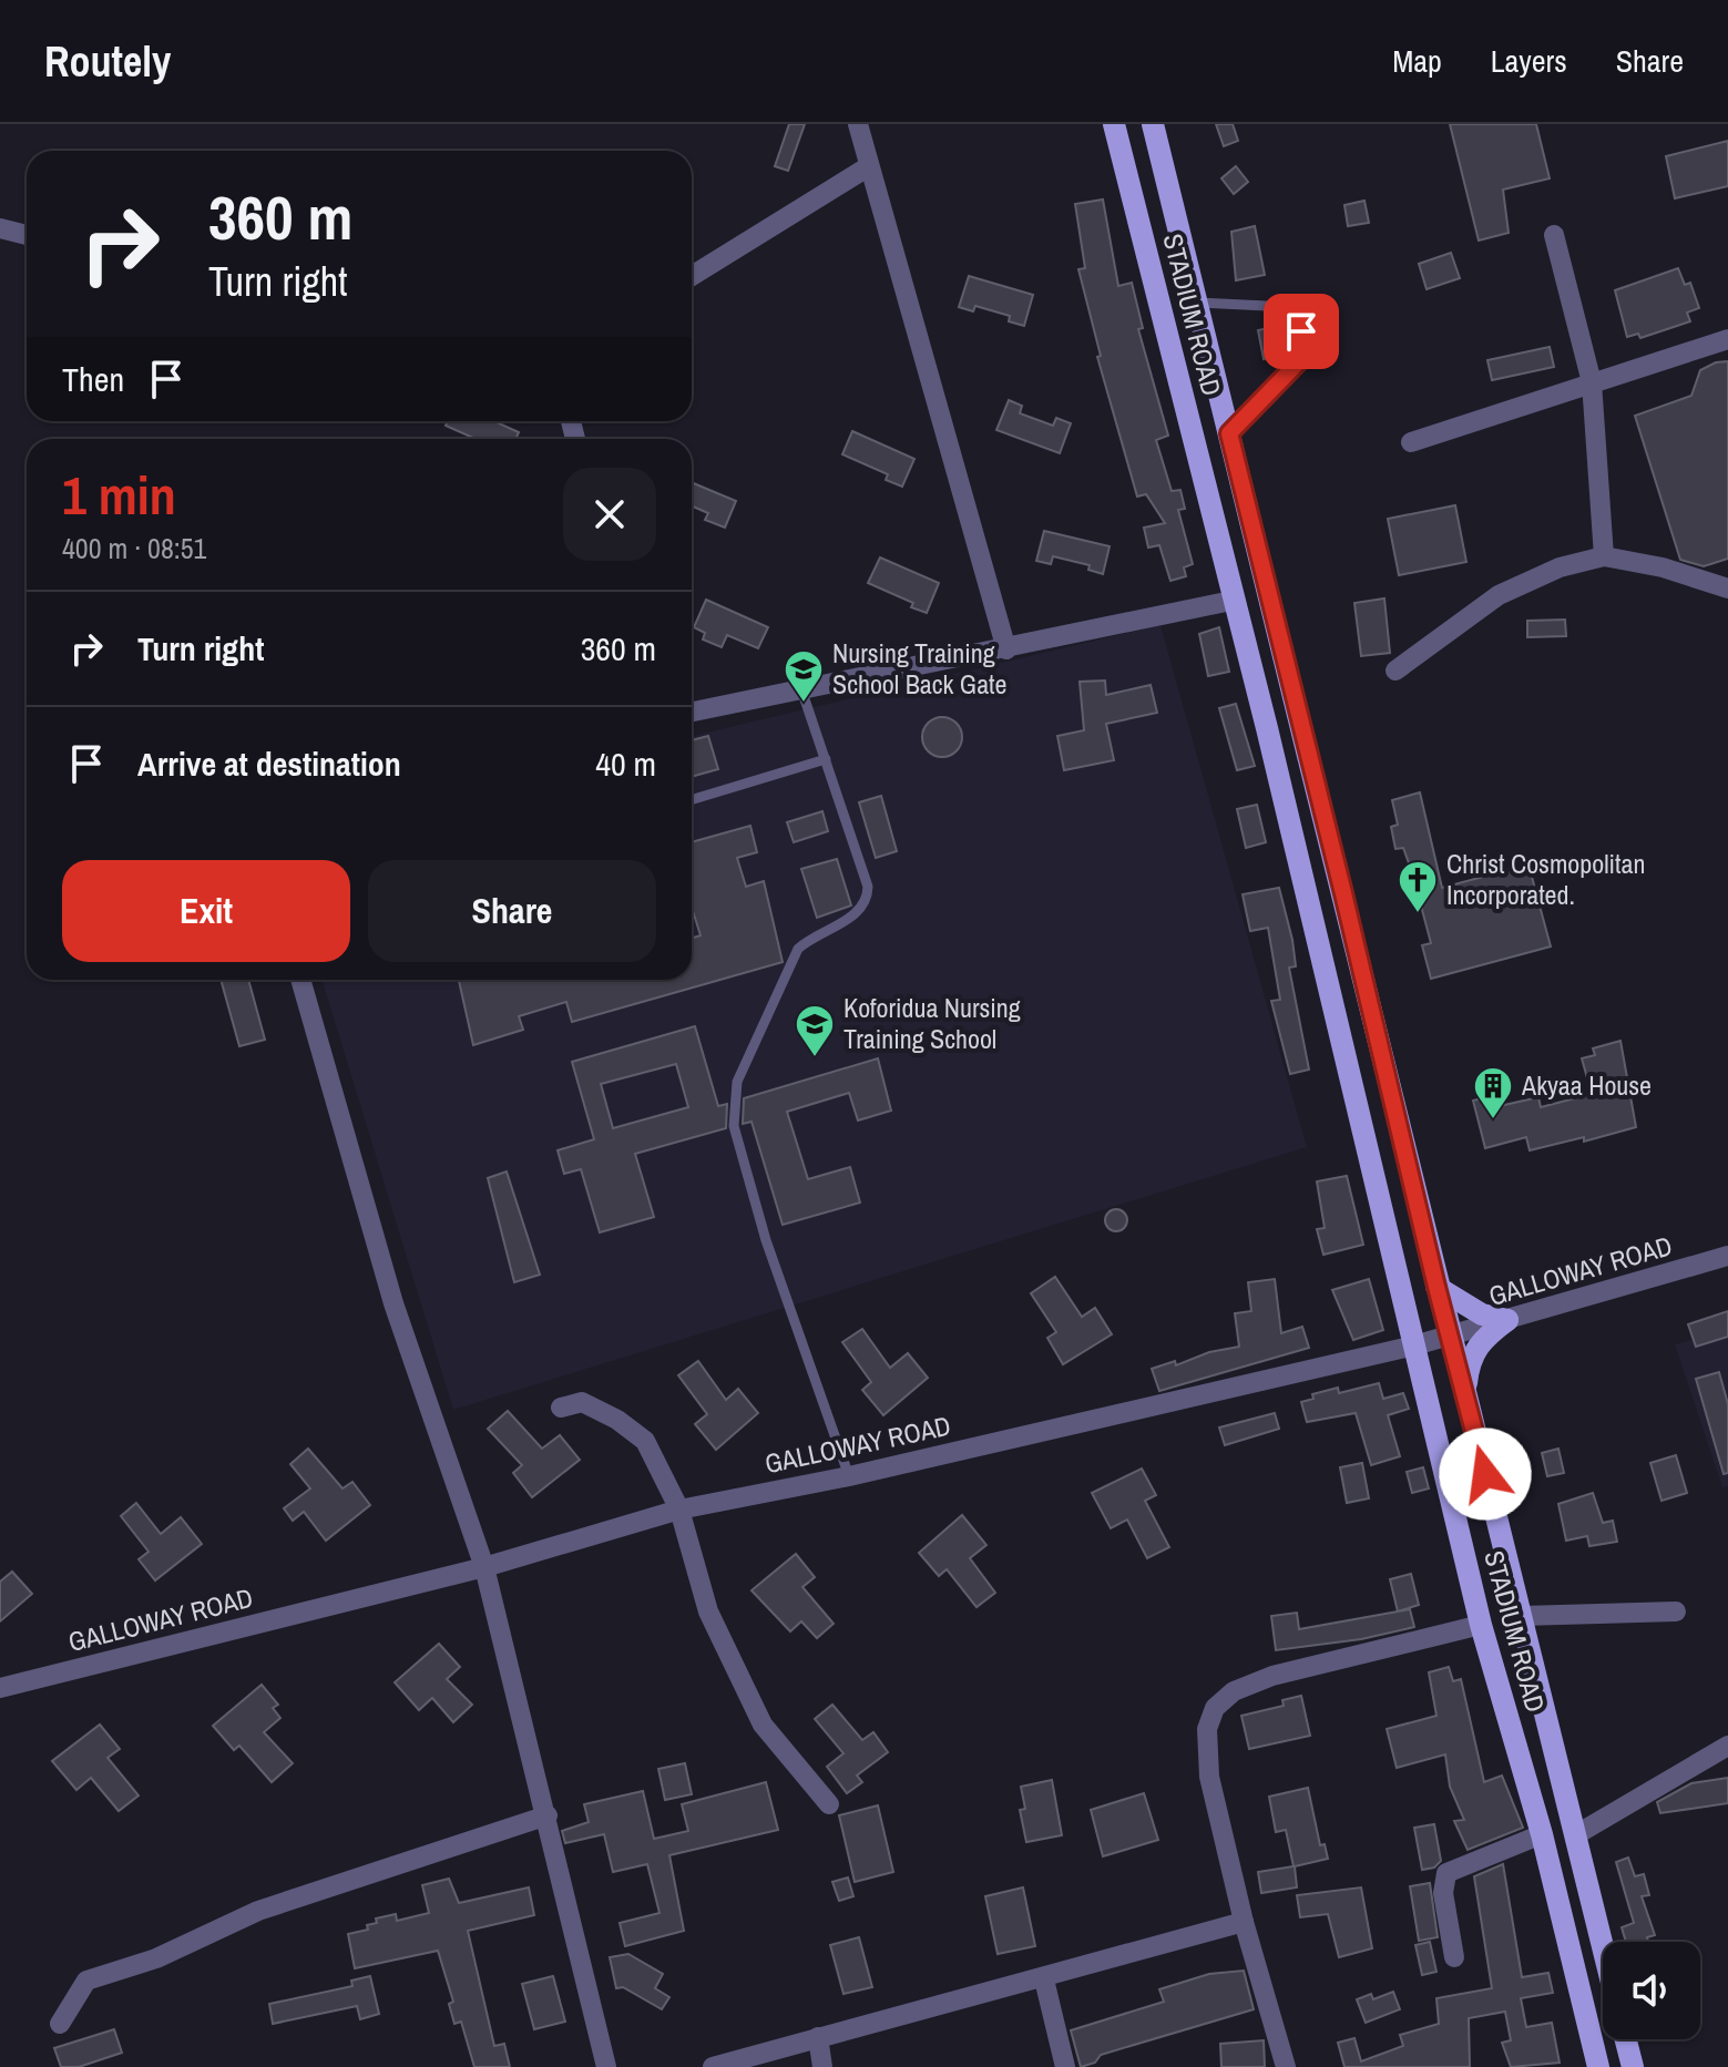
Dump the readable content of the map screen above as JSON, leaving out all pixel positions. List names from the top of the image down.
{
  "streets": {
    "main road": ["STADIUM ROAD"],
    "street": ["GALLOWAY ROAD"]
  },
  "crossings": [
    ["STADIUM ROAD", "GALLOWAY ROAD"]
  ],
  "places": {
    "school or university": ["Nursing Training School Back Gate", "Koforidua Nursing Training School"],
    "church": ["Christ Cosmopolitan Incorporated."],
    "building": ["Akyaa House"]
  },
  "page": {
    "header": "Routely",
    "nav": ["Map", "Layers", "Share"],
    "turn": ["360 m", "Turn right"],
    "then": "Then",
    "heading": ["1 min", "400 m · 08:51"],
    "list": [
      {
        "name": "Turn right",
        "value": "360 m"
      },
      {
        "name": "Arrive at destination",
        "value": "40 m"
      }
    ],
    "buttons": ["Exit", "Share"]
  }
}
